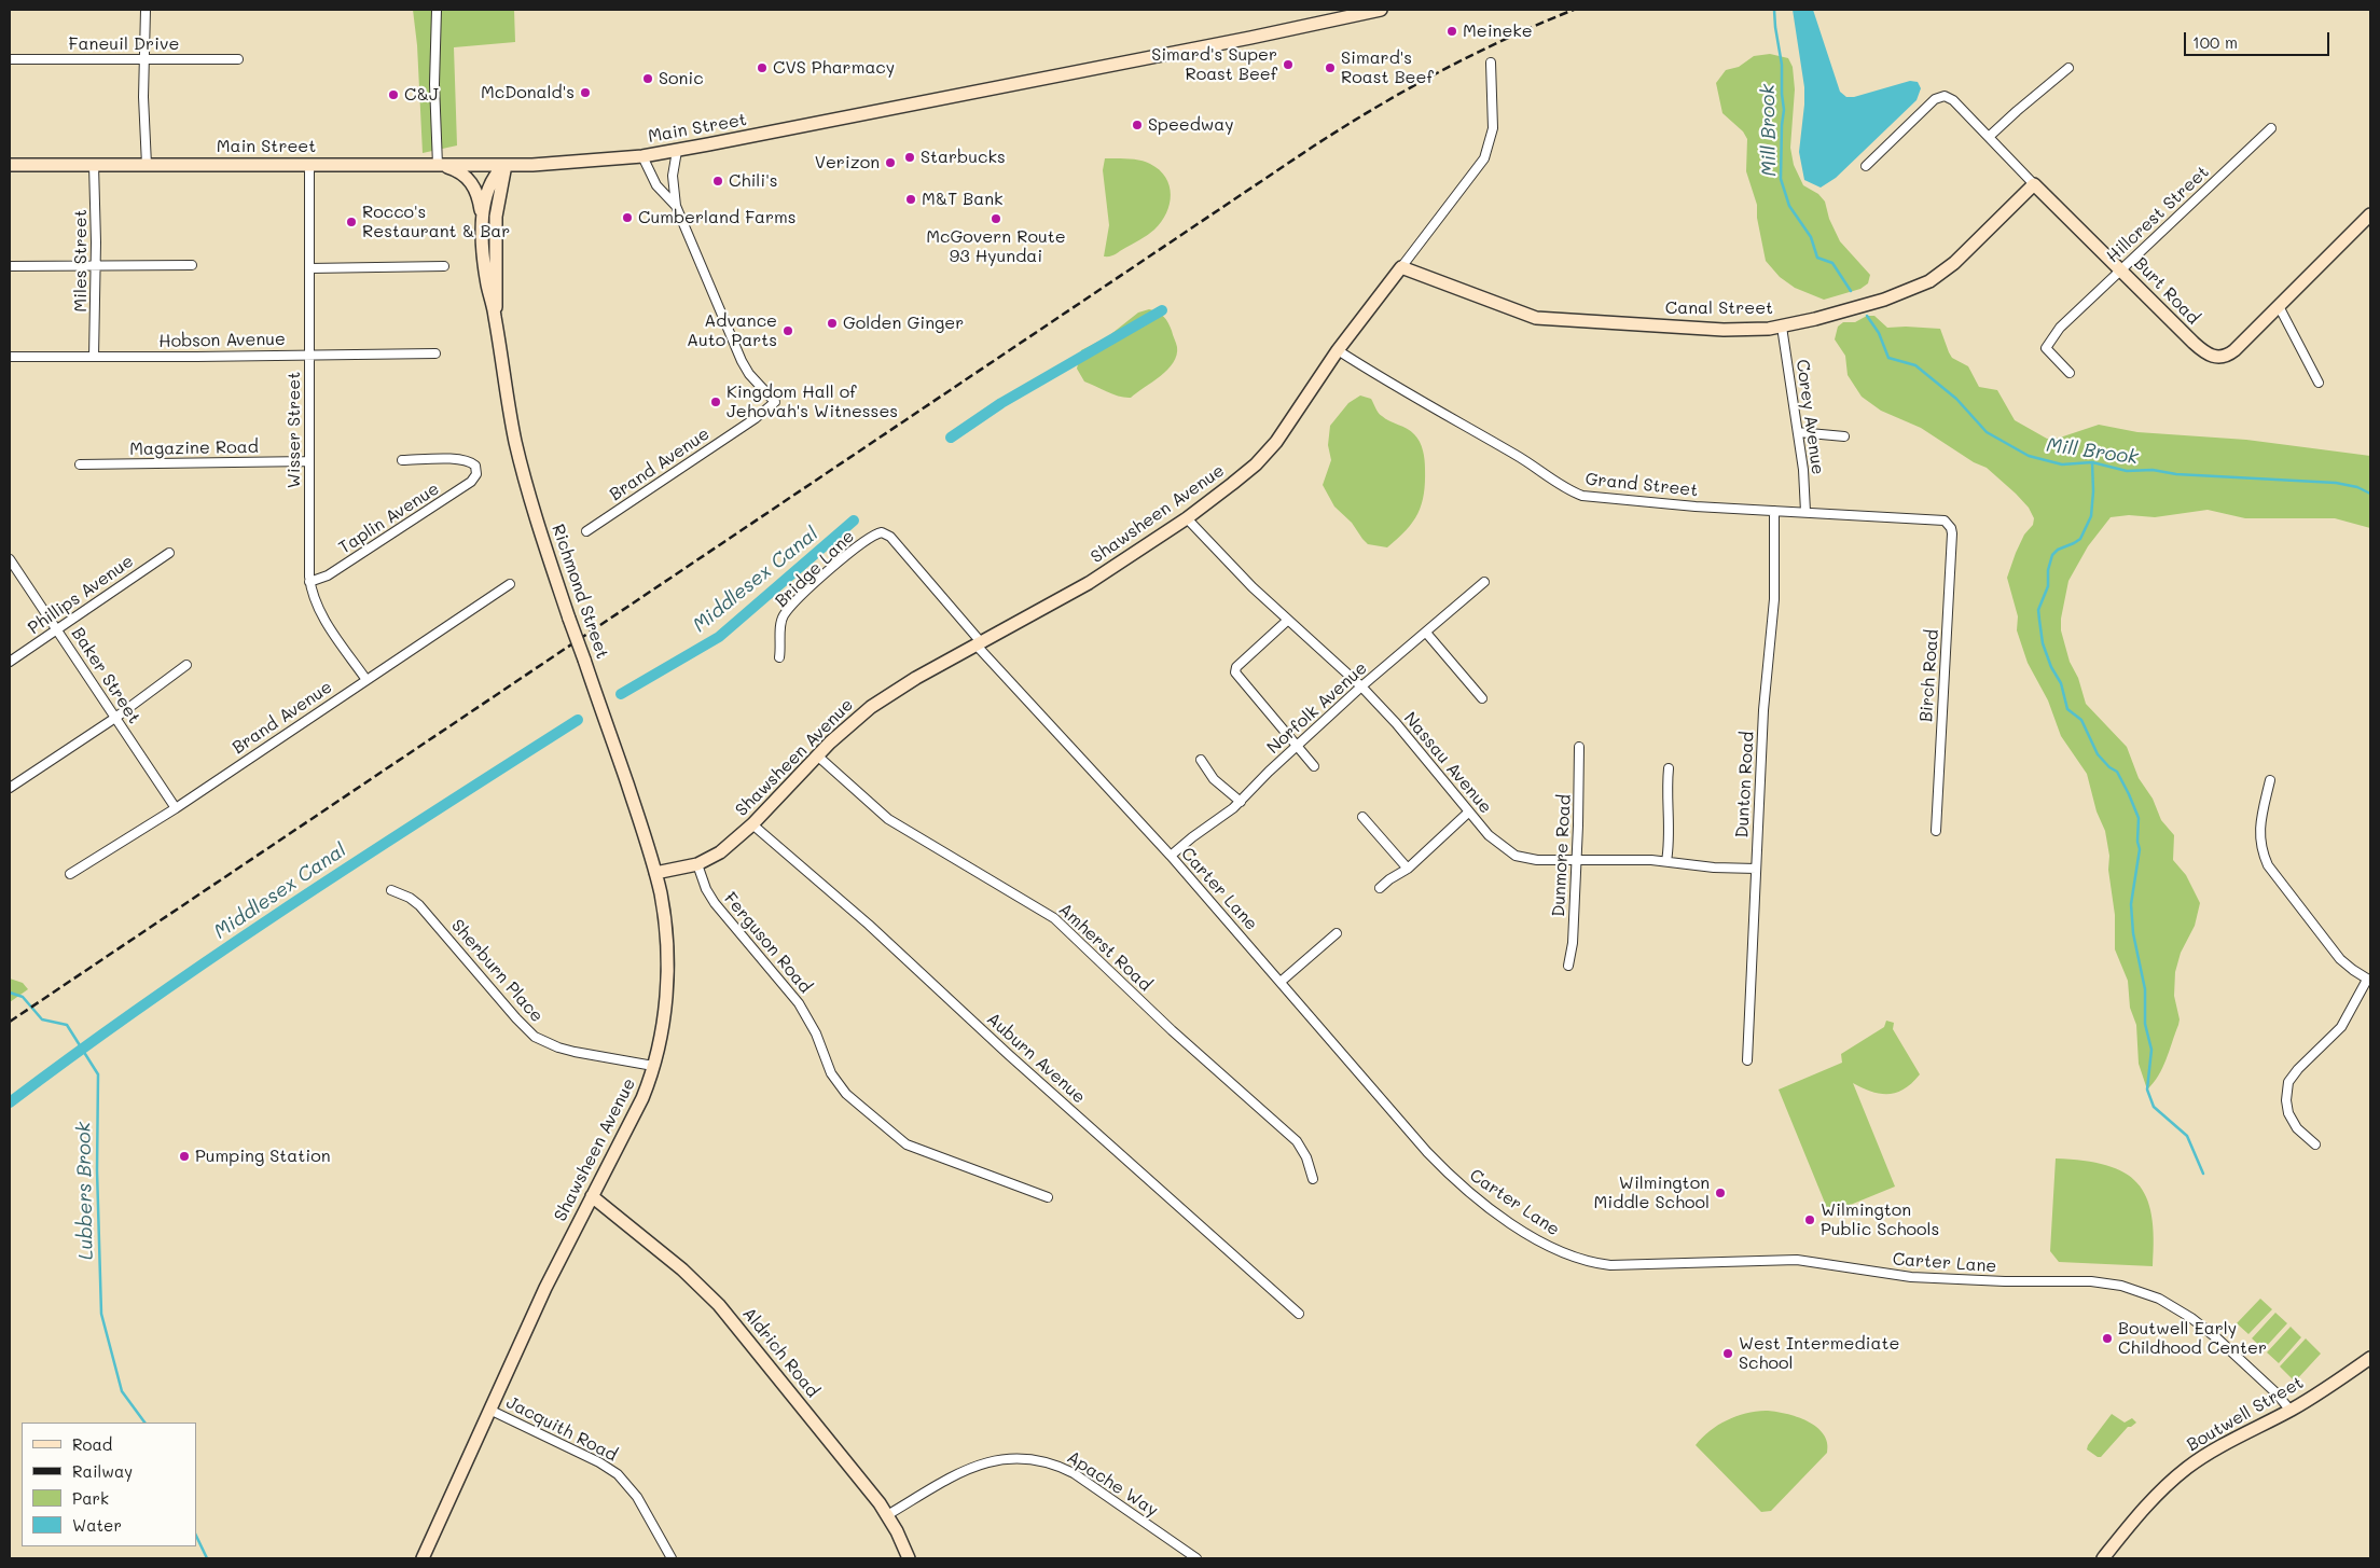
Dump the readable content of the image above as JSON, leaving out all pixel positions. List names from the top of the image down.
{
  "streets": {
    "main road": [
      "Main Street",
      "Burt Road",
      "Canal Street",
      "Shawsheen Avenue",
      "Richmond Street",
      "Aldrich Road",
      "Boutwell Street"
    ],
    "street": [
      "Faneuil Drive",
      "Hillcrest Street",
      "Miles Street",
      "Hobson Avenue",
      "Corey Avenue",
      "Wisser Street",
      "Magazine Road",
      "Brand Avenue",
      "Grand Street",
      "Taplin Avenue",
      "Bridge Lane",
      "Phillips Avenue",
      "Baker Street",
      "Birch Road",
      "Norfolk Avenue",
      "Nassau Avenue",
      "Dunton Road",
      "Dunmore Road",
      "Carter Lane",
      "Ferguson Road",
      "Amherst Road",
      "Sherburn Place",
      "Auburn Avenue",
      "Jacquith Road",
      "Apache Way"
    ]
  },
  "crossings": [
    ["Main Street", "Miles Street"],
    ["Main Street", "Wisser Street"],
    ["Main Street", "Richmond Street"],
    ["Hillcrest Street", "Burt Road"],
    ["Miles Street", "Hobson Avenue"],
    ["Burt Road", "Canal Street"],
    ["Canal Street", "Corey Avenue"],
    ["Canal Street", "Shawsheen Avenue"],
    ["Hobson Avenue", "Wisser Street"],
    ["Corey Avenue", "Grand Street"],
    ["Wisser Street", "Magazine Road"],
    ["Wisser Street", "Brand Avenue"],
    ["Wisser Street", "Taplin Avenue"],
    ["Brand Avenue", "Baker Street"],
    ["Grand Street", "Shawsheen Avenue"],
    ["Grand Street", "Birch Road"],
    ["Grand Street", "Dunton Road"],
    ["Shawsheen Avenue", "Bridge Lane"],
    ["Shawsheen Avenue", "Richmond Street"],
    ["Shawsheen Avenue", "Nassau Avenue"],
    ["Shawsheen Avenue", "Carter Lane"],
    ["Shawsheen Avenue", "Ferguson Road"],
    ["Shawsheen Avenue", "Amherst Road"],
    ["Shawsheen Avenue", "Sherburn Place"],
    ["Shawsheen Avenue", "Auburn Avenue"],
    ["Shawsheen Avenue", "Aldrich Road"],
    ["Shawsheen Avenue", "Jacquith Road"],
    ["Bridge Lane", "Carter Lane"],
    ["Phillips Avenue", "Baker Street"],
    ["Norfolk Avenue", "Nassau Avenue"],
    ["Norfolk Avenue", "Carter Lane"],
    ["Nassau Avenue", "Dunton Road"],
    ["Nassau Avenue", "Dunmore Road"],
    ["Carter Lane", "Boutwell Street"],
    ["Aldrich Road", "Apache Way"]
  ],
  "water": ["Mill Brook", "Middlesex Canal", "Lubbers Brook"],
  "places": [
    "Meineke",
    "Simard's Super Roast Beef",
    "CVS Pharmacy",
    "Simard's Roast Beef",
    "Sonic",
    "McDonald's",
    "C&J",
    "Speedway",
    "Starbucks",
    "Verizon",
    "Chili's",
    "M&T Bank",
    "Cumberland Farms",
    "McGovern Route 93 Hyundai",
    "Rocco's Restaurant & Bar",
    "Golden Ginger",
    "Advance Auto Parts",
    "Kingdom Hall of Jehovah's Witnesses",
    "Pumping Station",
    "Wilmington Middle School",
    "Wilmington Public Schools",
    "Boutwell Early Childhood Center",
    "West Intermediate School"
  ],
  "legend": [
    "Road",
    "Railway",
    "Park",
    "Water"
  ],
  "scale_bar": "100 m"
}
